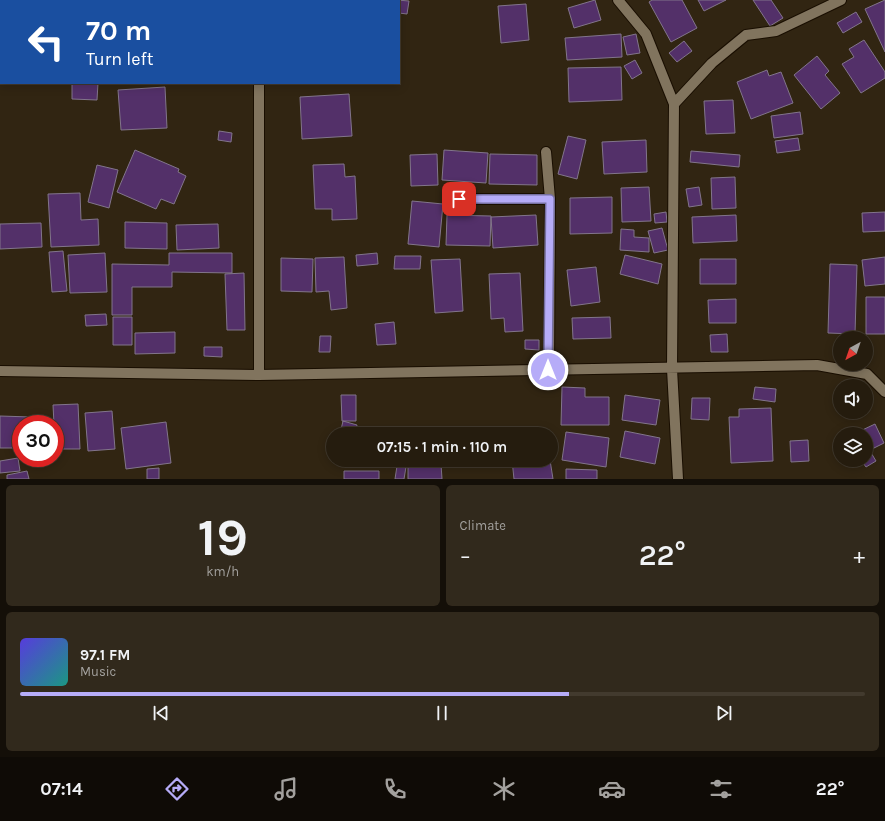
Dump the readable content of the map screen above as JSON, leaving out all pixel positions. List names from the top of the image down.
{
  "north": "bottom left",
  "page": {
    "turn": ["70 m", "Turn left"],
    "limit": "30",
    "trip": "07:15 · 1 min · 110 m",
    "tile": [
      ["19", "km/h"],
      "Climate"
    ],
    "heat": ["−", "22°", "+"],
    "song": ["97.1 FM", "Music"],
    "tabs": ["07:14", "22°"]
  }
}
